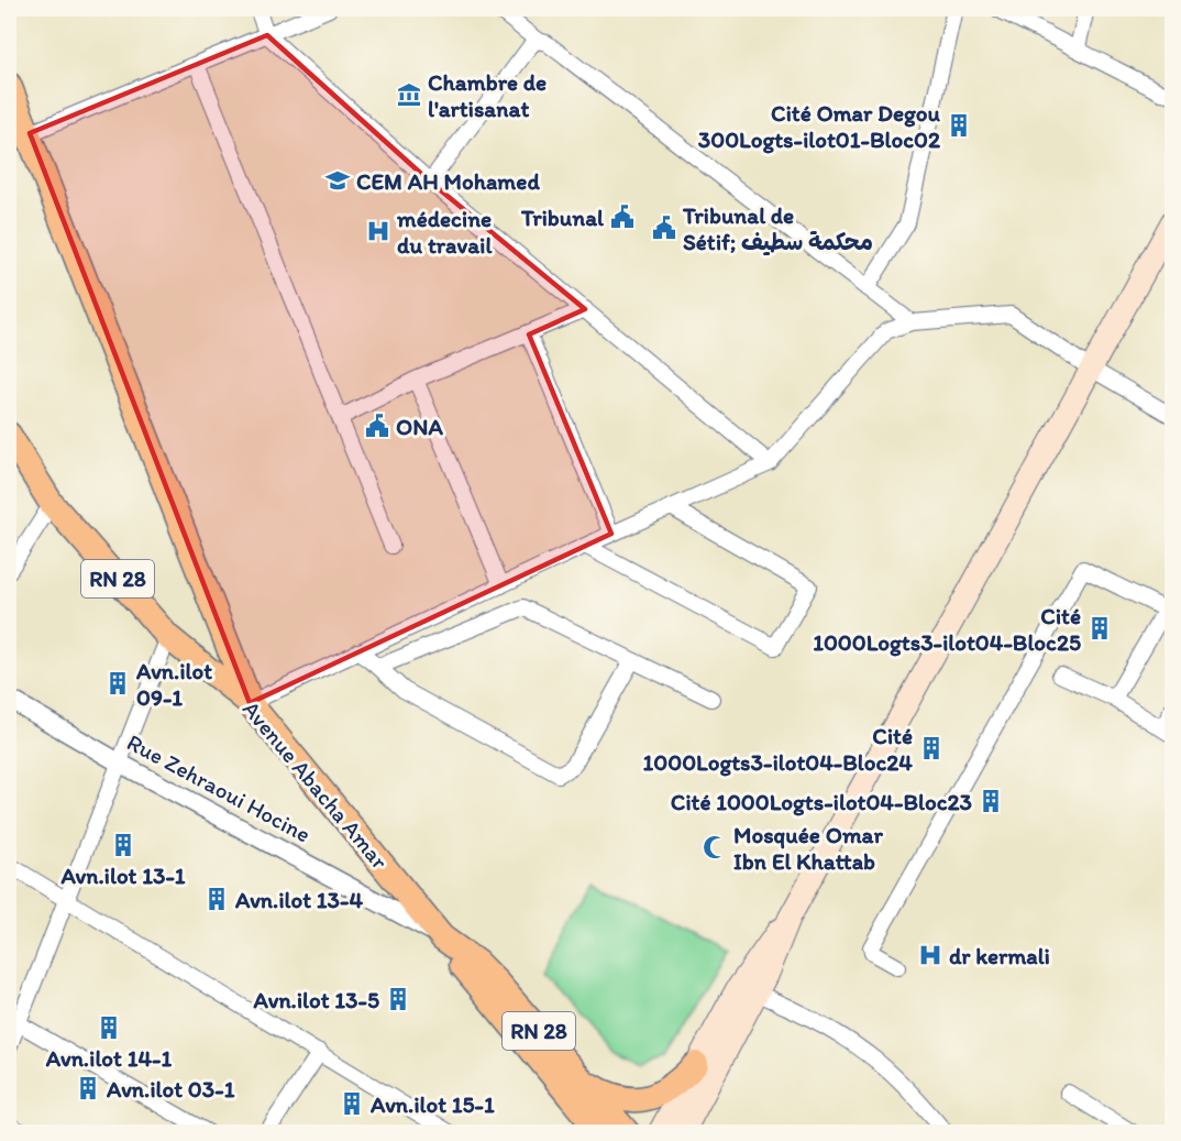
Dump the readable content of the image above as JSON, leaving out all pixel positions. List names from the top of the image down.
{
  "streets": {
    "main road": ["RN 28", "Avenue Abacha Amar"],
    "street": ["Rue Zehraoui Hocine"]
  },
  "crossings": [
    ["Avenue Abacha Amar", "Rue Zehraoui Hocine"]
  ],
  "places": {
    "museum": ["Chambre de l'artisanat"],
    "building": [
      "Cité Omar Degou 300Logts-ilot01-Bloc02",
      "Cité 1000Logts3-ilot04-Bloc25",
      "Avn.ilot 09-1",
      "Cité 1000Logts3-ilot04-Bloc24",
      "Cité 1000Logts-ilot04-Bloc23",
      "Avn.ilot 13-1",
      "Avn.ilot 13-4",
      "Avn.ilot 13-5",
      "Avn.ilot 14-1",
      "Avn.ilot 03-1",
      "Avn.ilot 15-1"
    ],
    "school or university": ["CEM AH Mohamed"],
    "public building": ["Tribunal", "Tribunal de Sétif; محكمة سطيف", "ONA"],
    "hospital": ["médecine du travail", "dr kermali"],
    "mosque": ["Mosquée Omar Ibn El Khattab"]
  }
}
